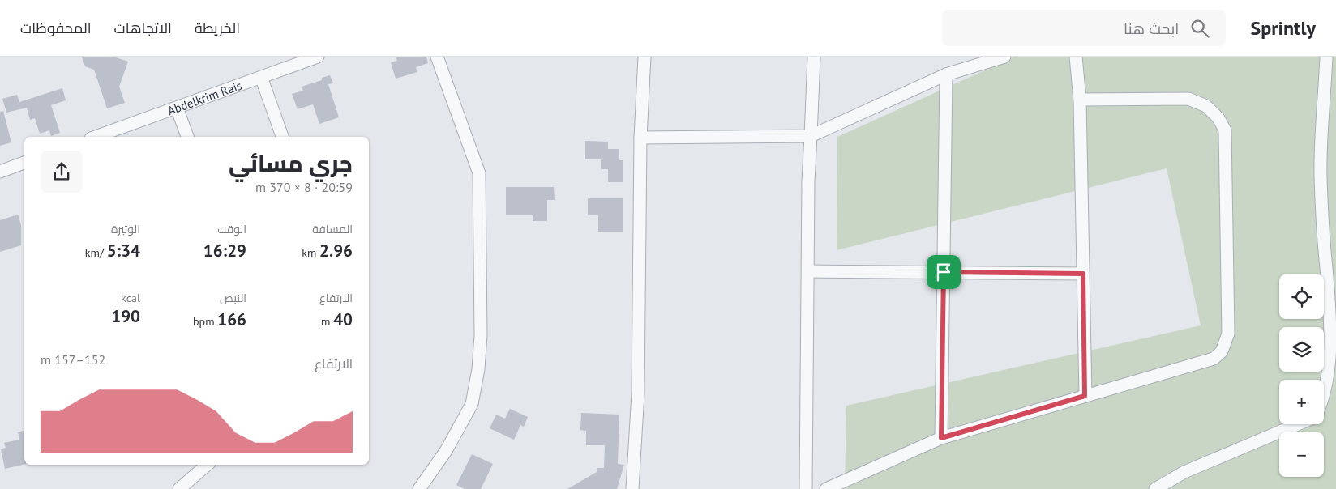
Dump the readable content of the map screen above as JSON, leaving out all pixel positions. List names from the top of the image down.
{
  "streets": {
    "street": ["Abdelkrim Rais"]
  },
  "page": {
    "header": "Sprintly",
    "search": "ابحث هنا",
    "nav": ["الخريطة", "الاتجاهات", "المحفوظات"],
    "heading": ["جري مسائي", "20:59 · 8 × 370 m"],
    "stats": [
      ["المسافة", "2.96 km"],
      ["الوقت", "16:29"],
      ["الوتيرة", "5:34 /km"],
      ["الارتفاع", "40 m"],
      ["النبض", "166 bpm"],
      ["kcal", "190"]
    ],
    "map_buttons": ["+", "−"],
    "chart": ["الارتفاع", "152–157 m"]
  }
}
